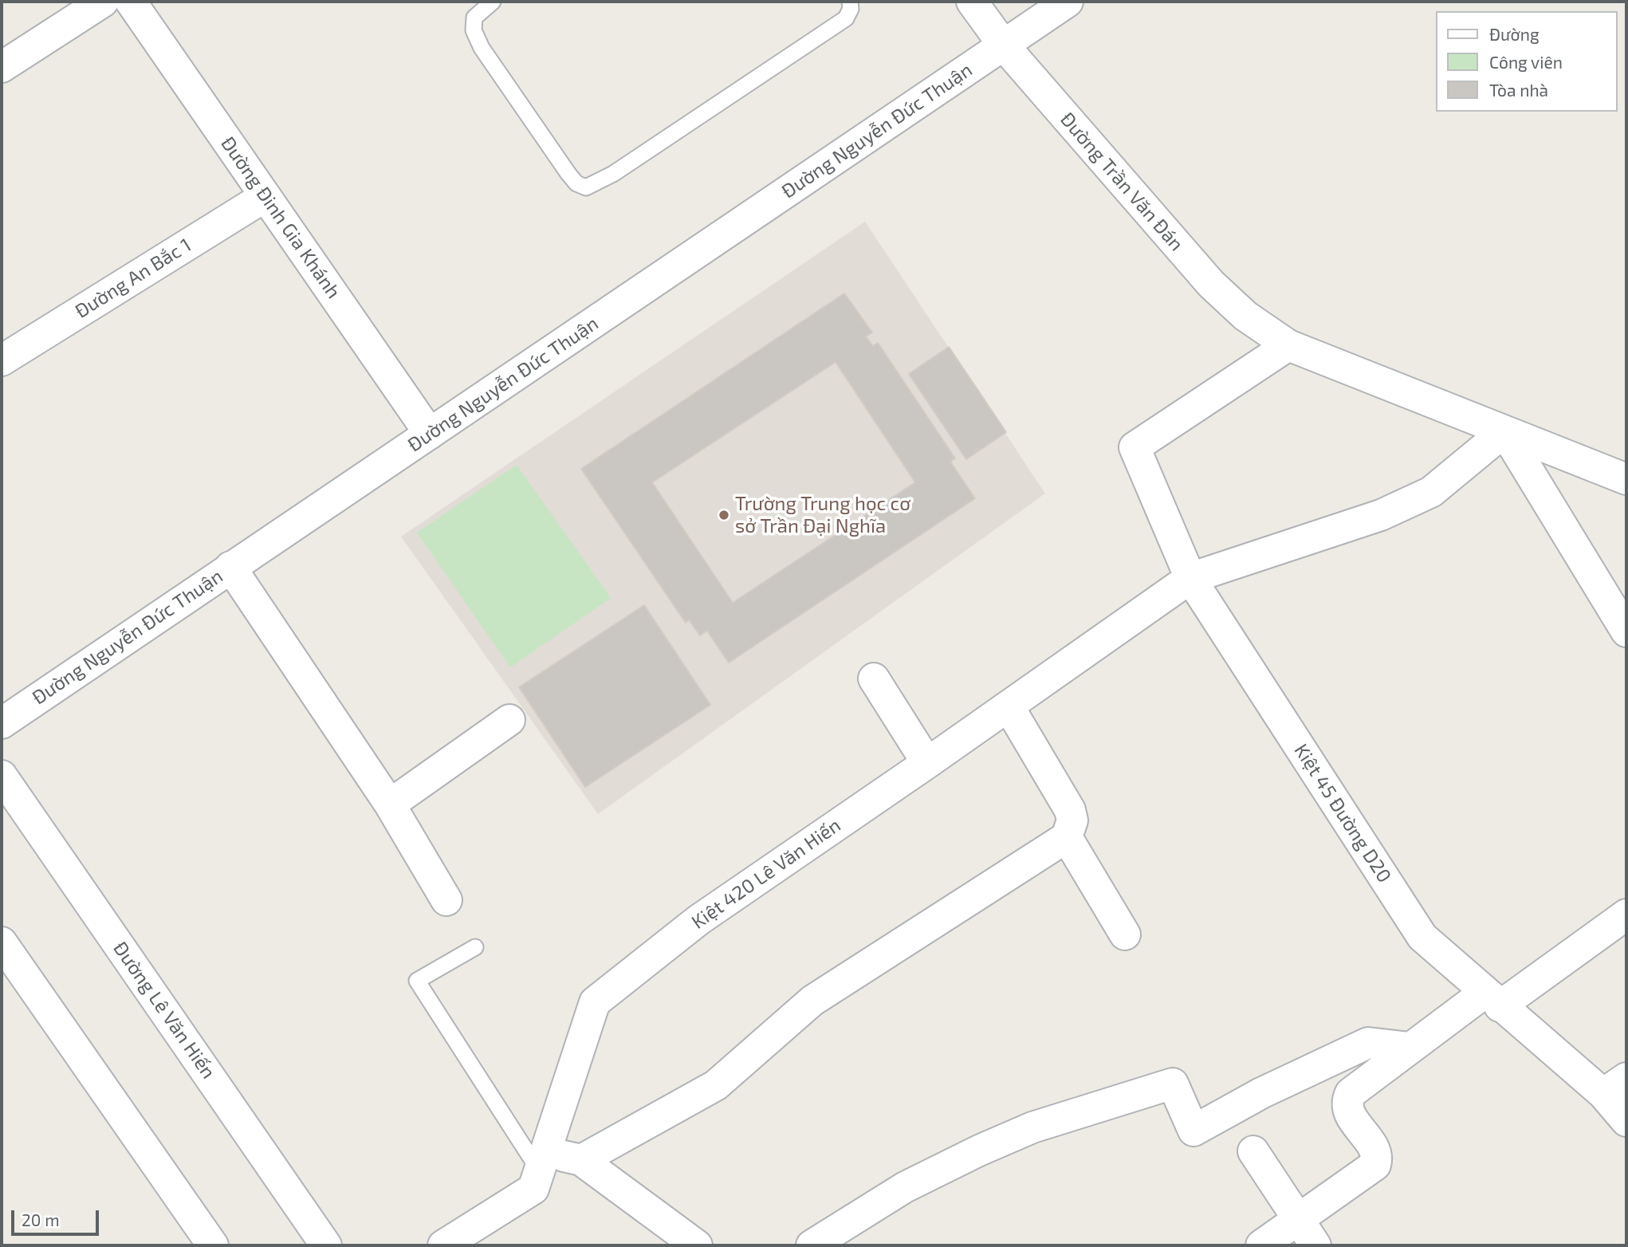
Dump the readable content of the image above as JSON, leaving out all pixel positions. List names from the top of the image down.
{
  "streets": {
    "street": [
      "Đường Nguyễn Đức Thuận",
      "Đường Trần Văn Đán",
      "Đường Đinh Gia Khánh",
      "Đường An Bắc 1",
      "Kiệt 45 Đường D20",
      "Kiệt 420 Lê Văn Hiến",
      "Đường Lê Văn Hiến"
    ]
  },
  "crossings": [
    ["Đường Nguyễn Đức Thuận", "Đường Trần Văn Đán"],
    ["Đường Nguyễn Đức Thuận", "Đường Đinh Gia Khánh"],
    ["Đường Trần Văn Đán", "Kiệt 45 Đường D20"],
    ["Đường Trần Văn Đán", "Kiệt 420 Lê Văn Hiến"],
    ["Đường Đinh Gia Khánh", "Đường An Bắc 1"],
    ["Kiệt 45 Đường D20", "Kiệt 420 Lê Văn Hiến"]
  ],
  "places": ["Trường Trung học cơ sở Trần Đại Nghĩa"],
  "legend": ["Đường", "Công viên", "Tòa nhà"],
  "scale_bar": "20 m"
}
